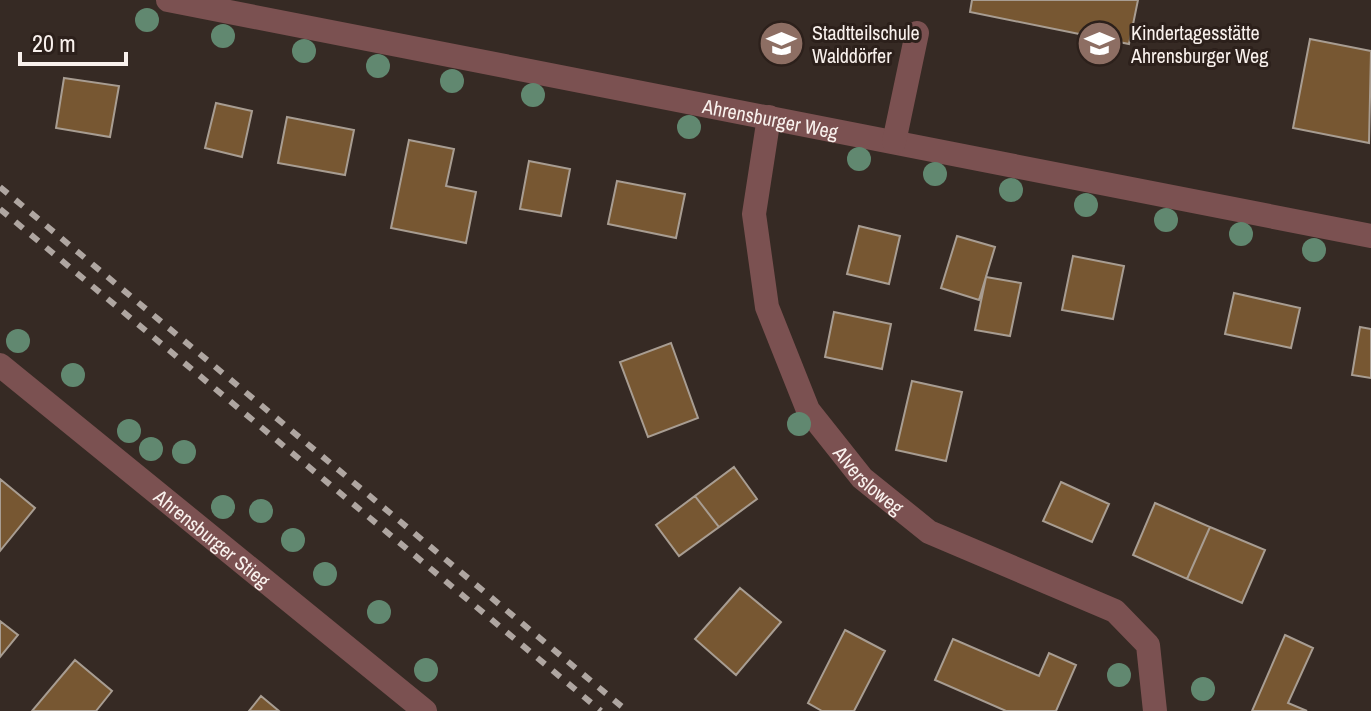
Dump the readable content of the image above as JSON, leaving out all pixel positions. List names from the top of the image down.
{
  "streets": {
    "street": ["Ahrensburger Weg", "Alversloweg", "Ahrensburger Stieg"]
  },
  "crossings": [
    ["Ahrensburger Weg", "Alversloweg"]
  ],
  "places": {
    "school or university": ["Stadtteilschule Walddörfer", "Kindertagesstätte Ahrensburger Weg"]
  },
  "scale_bar": "20 m"
}
